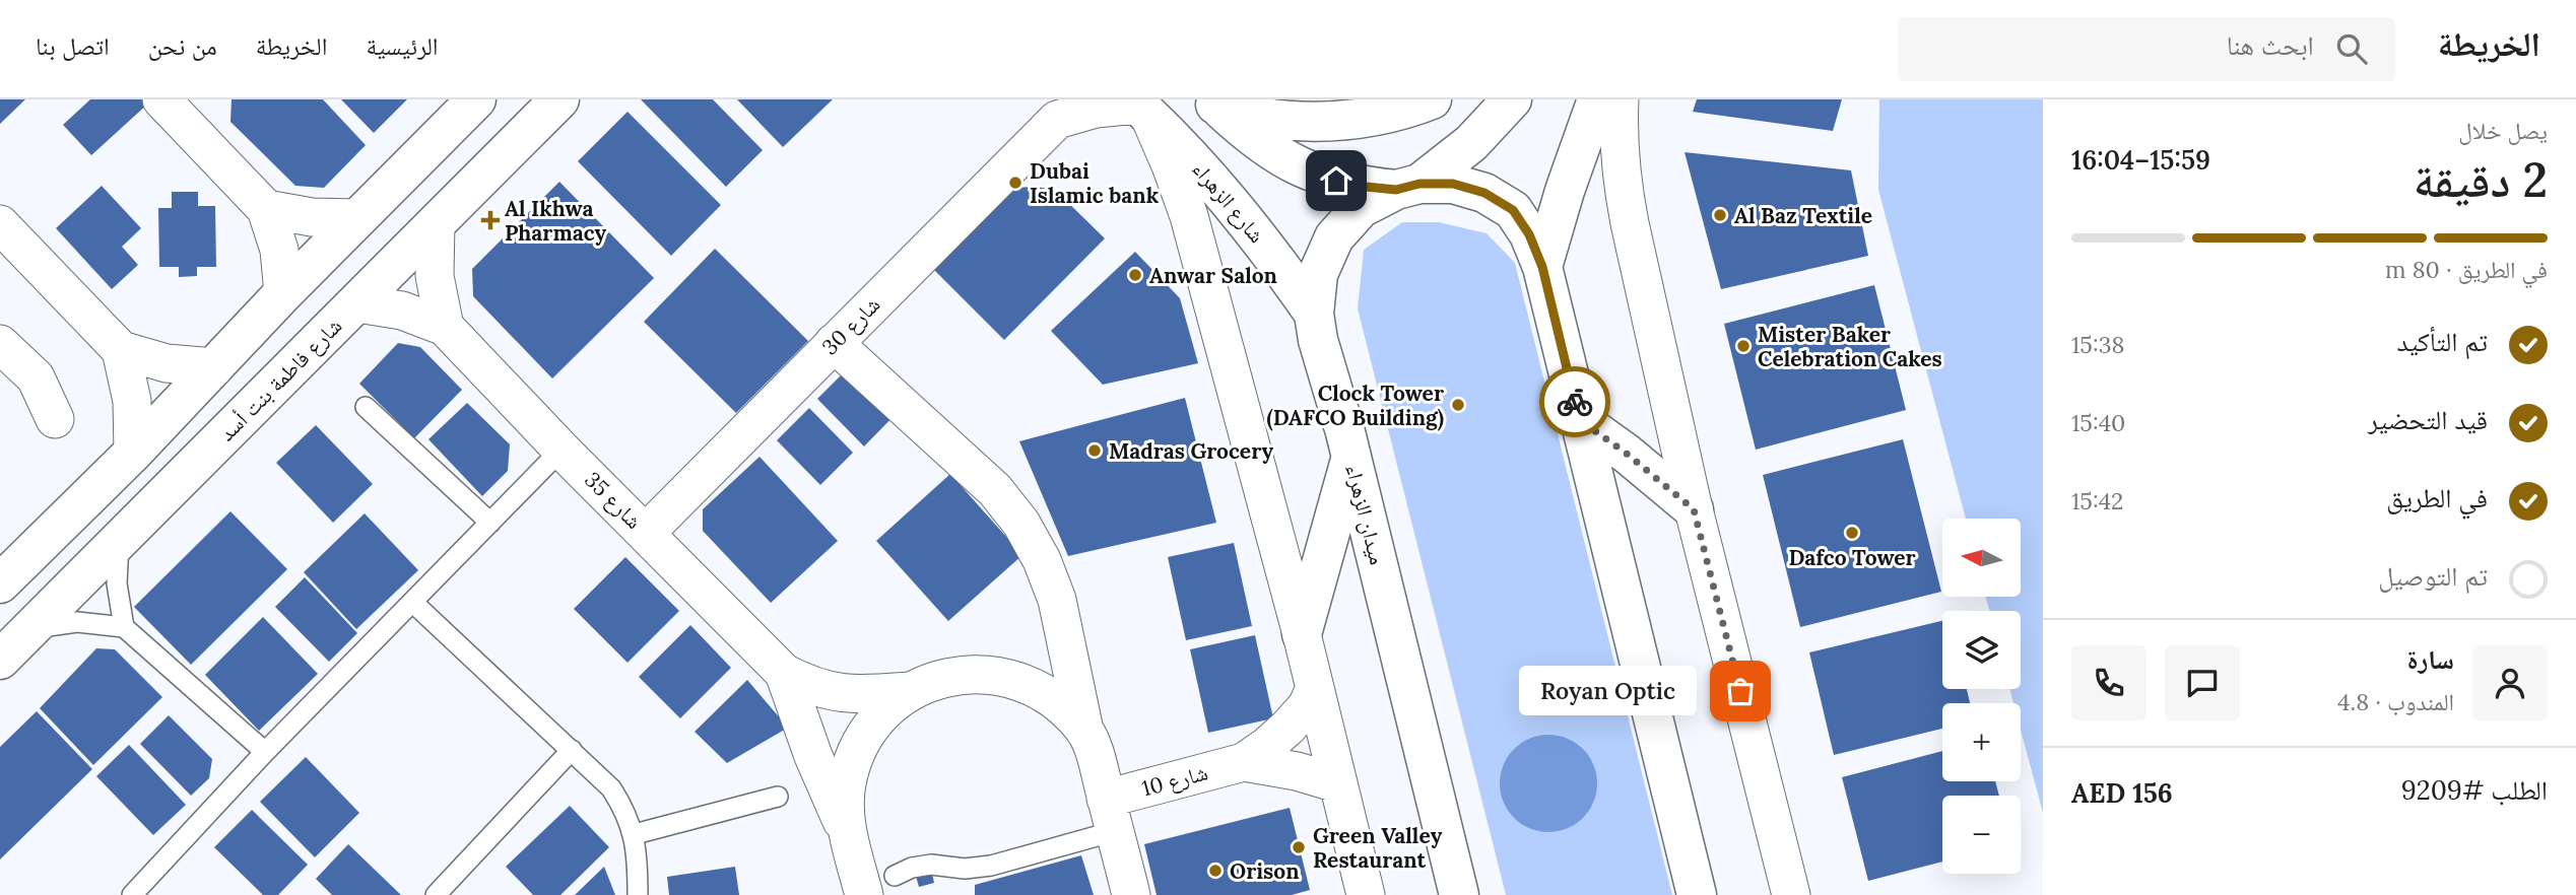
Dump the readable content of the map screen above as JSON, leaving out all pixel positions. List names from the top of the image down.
{
  "streets": {
    "main road": ["شارع الزهراء", "شارع فاطمة بنت أسد", "ميدان الزهراء"],
    "street": ["شارع 30", "شارع 35", "شارع 10"]
  },
  "crossings": [
    ["شارع الزهراء", "شارع 30"],
    ["شارع الزهراء", "ميدان الزهراء"],
    ["شارع 30", "شارع 35"],
    ["شارع فاطمة بنت أسد", "شارع 35"]
  ],
  "places": {
    "other": [
      "Dubai Islamic bank",
      "Al Baz Textile",
      "Anwar Salon",
      "Mister Baker Celebration Cakes",
      "Clock Tower (DAFCO Building)",
      "Madras Grocery",
      "Dafco Tower",
      "Royan Optic",
      "Green Valley Restaurant",
      "Orison"
    ],
    "health": ["Al Ikhwa Pharmacy"]
  },
  "north": "left",
  "page": {
    "header": "الخريطة",
    "search": "ابحث هنا",
    "nav": [
      "الرئيسية",
      "الخريطة",
      "من نحن",
      "اتصل بنا"
    ],
    "heading": ["2 دقيقة", "يصل خلال", "15:59–16:04"],
    "panel": [
      "سارة",
      "المندوب · 4.8",
      "الطلب #9209",
      "AED 156"
    ],
    "bar": "في الطريق · 80 m",
    "list": [
      ["تم التأكيد", "15:38"],
      ["قيد التحضير", "15:40"],
      ["في الطريق", "15:42"],
      "تم التوصيل"
    ],
    "map_buttons": ["+", "−"],
    "bubble": "Royan Optic"
  }
}
